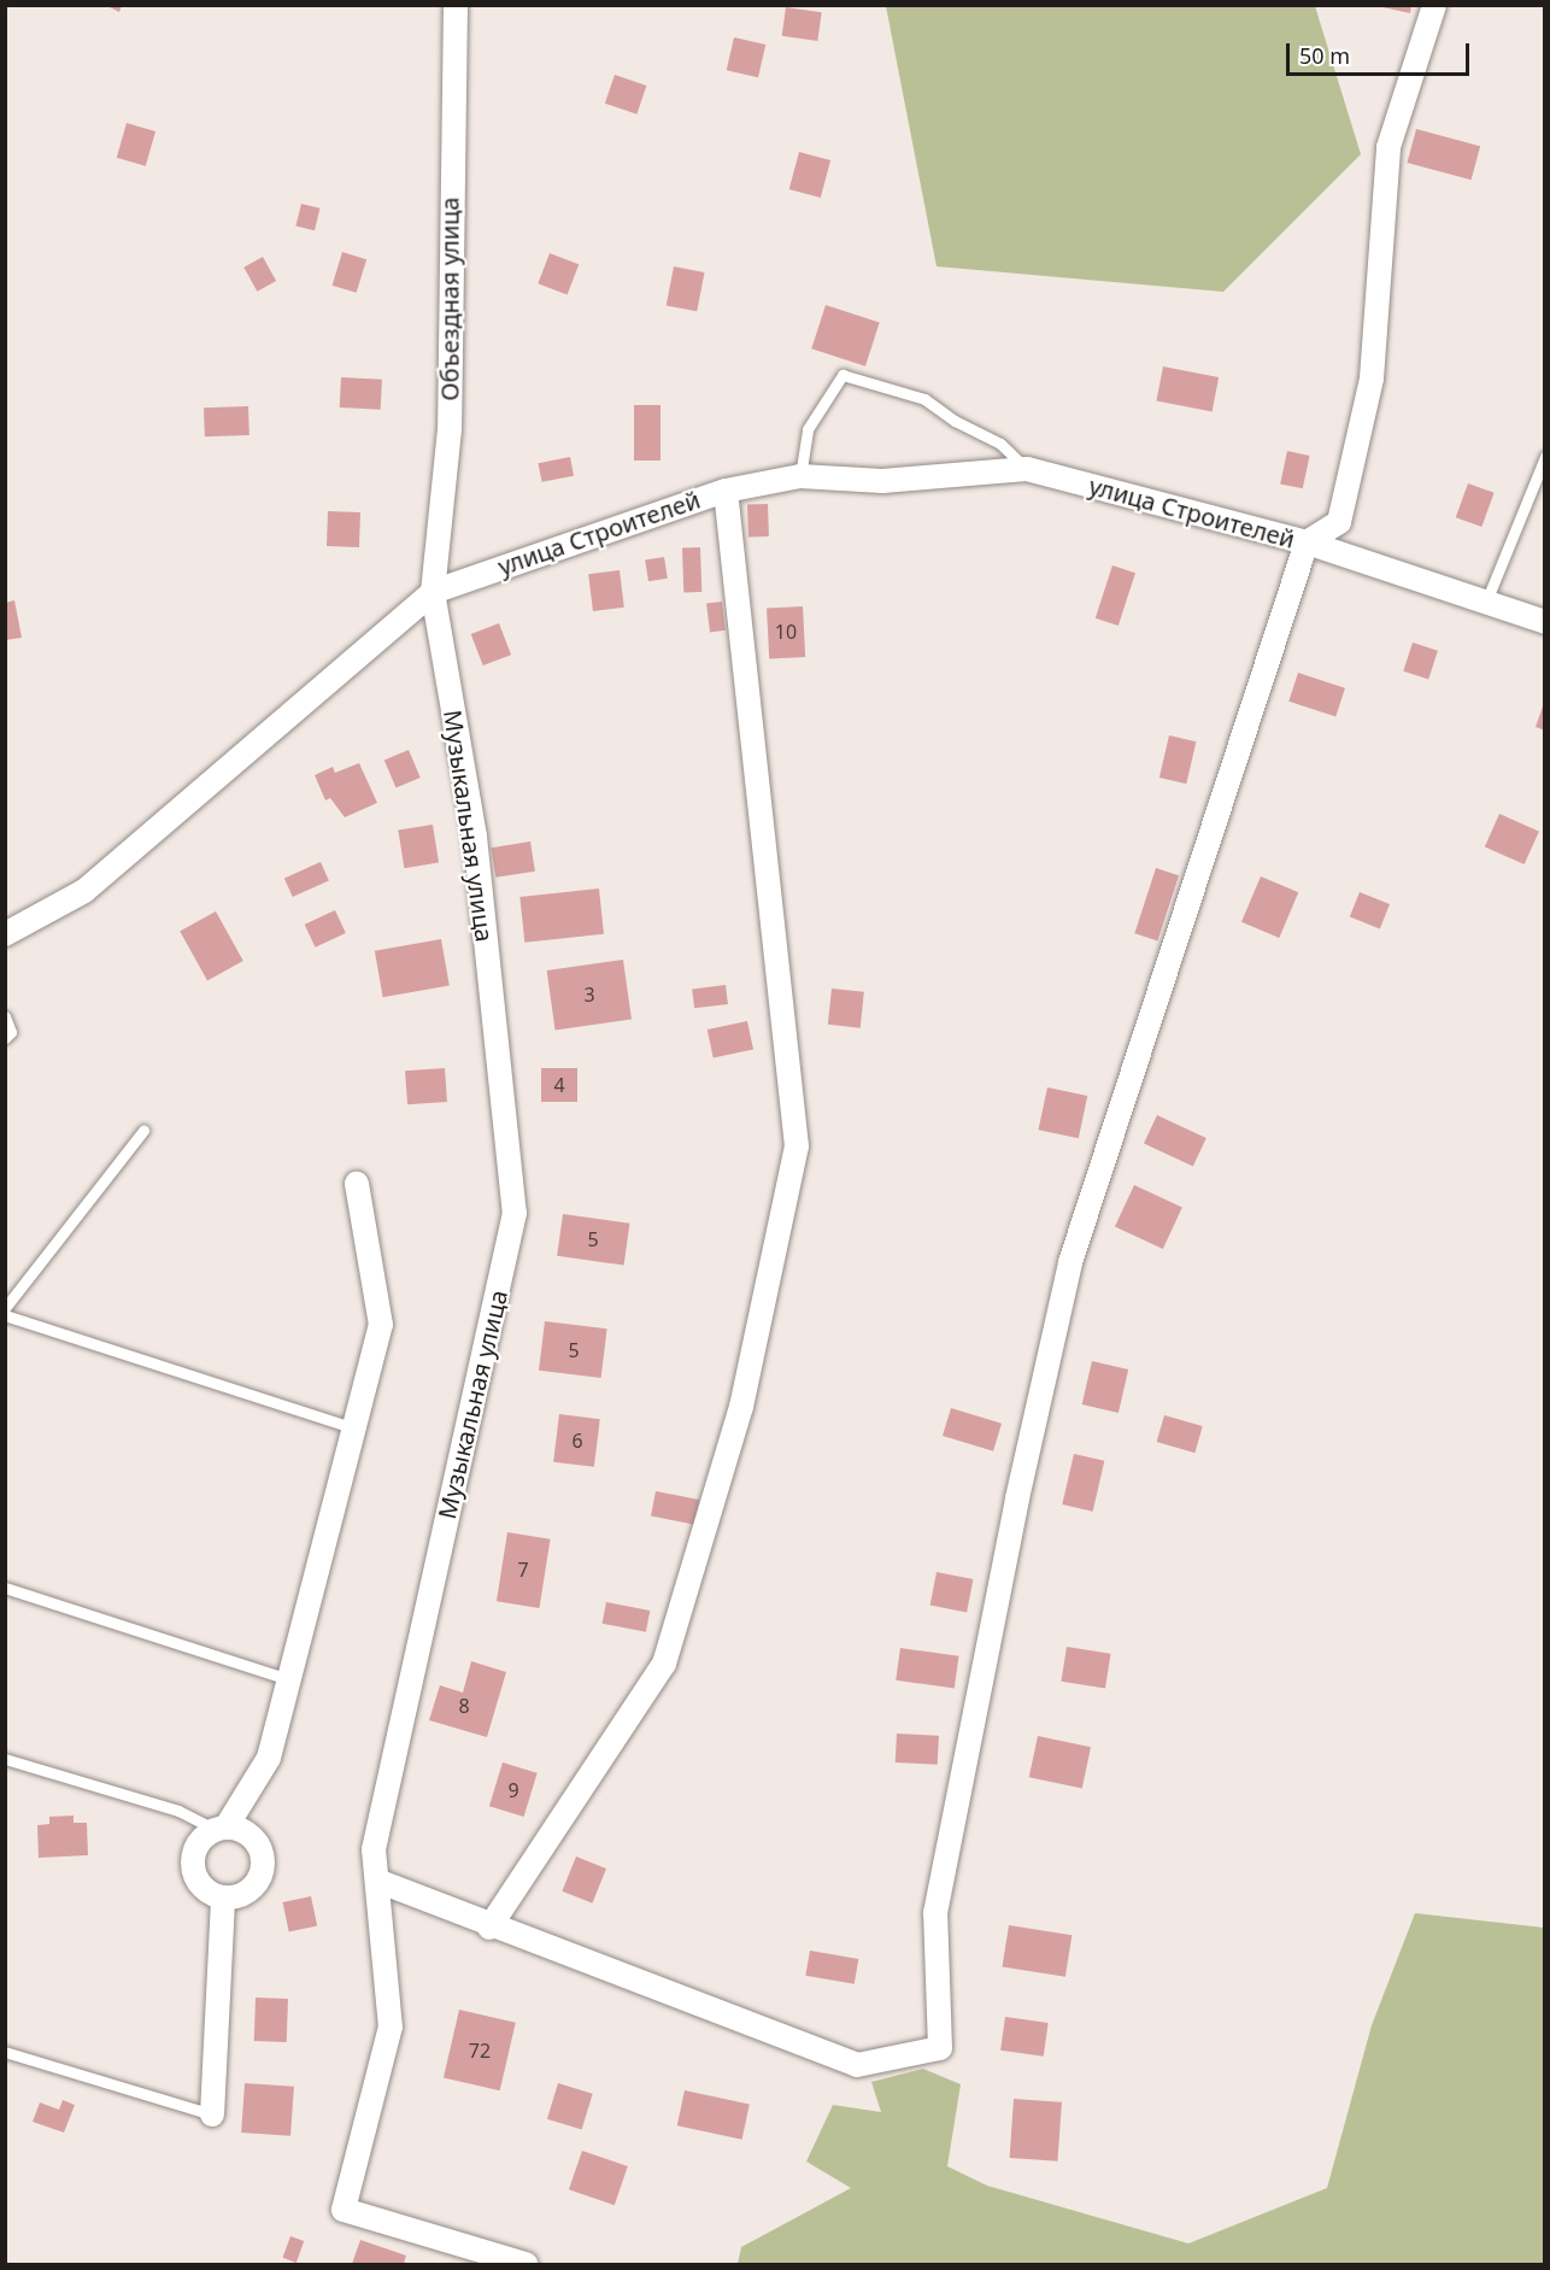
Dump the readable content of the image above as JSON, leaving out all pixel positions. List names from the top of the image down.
{
  "streets": {
    "street": ["Объездная улица", "улица Строителей", "Музыкальная улица"]
  },
  "crossings": [
    ["Объездная улица", "улица Строителей"],
    ["Объездная улица", "Музыкальная улица"],
    ["улица Строителей", "Музыкальная улица"]
  ],
  "house_numbers": [
    "10",
    "3",
    "4",
    "5",
    "5",
    "6",
    "7",
    "8",
    "9",
    "72"
  ],
  "scale_bar": "50 m"
}
